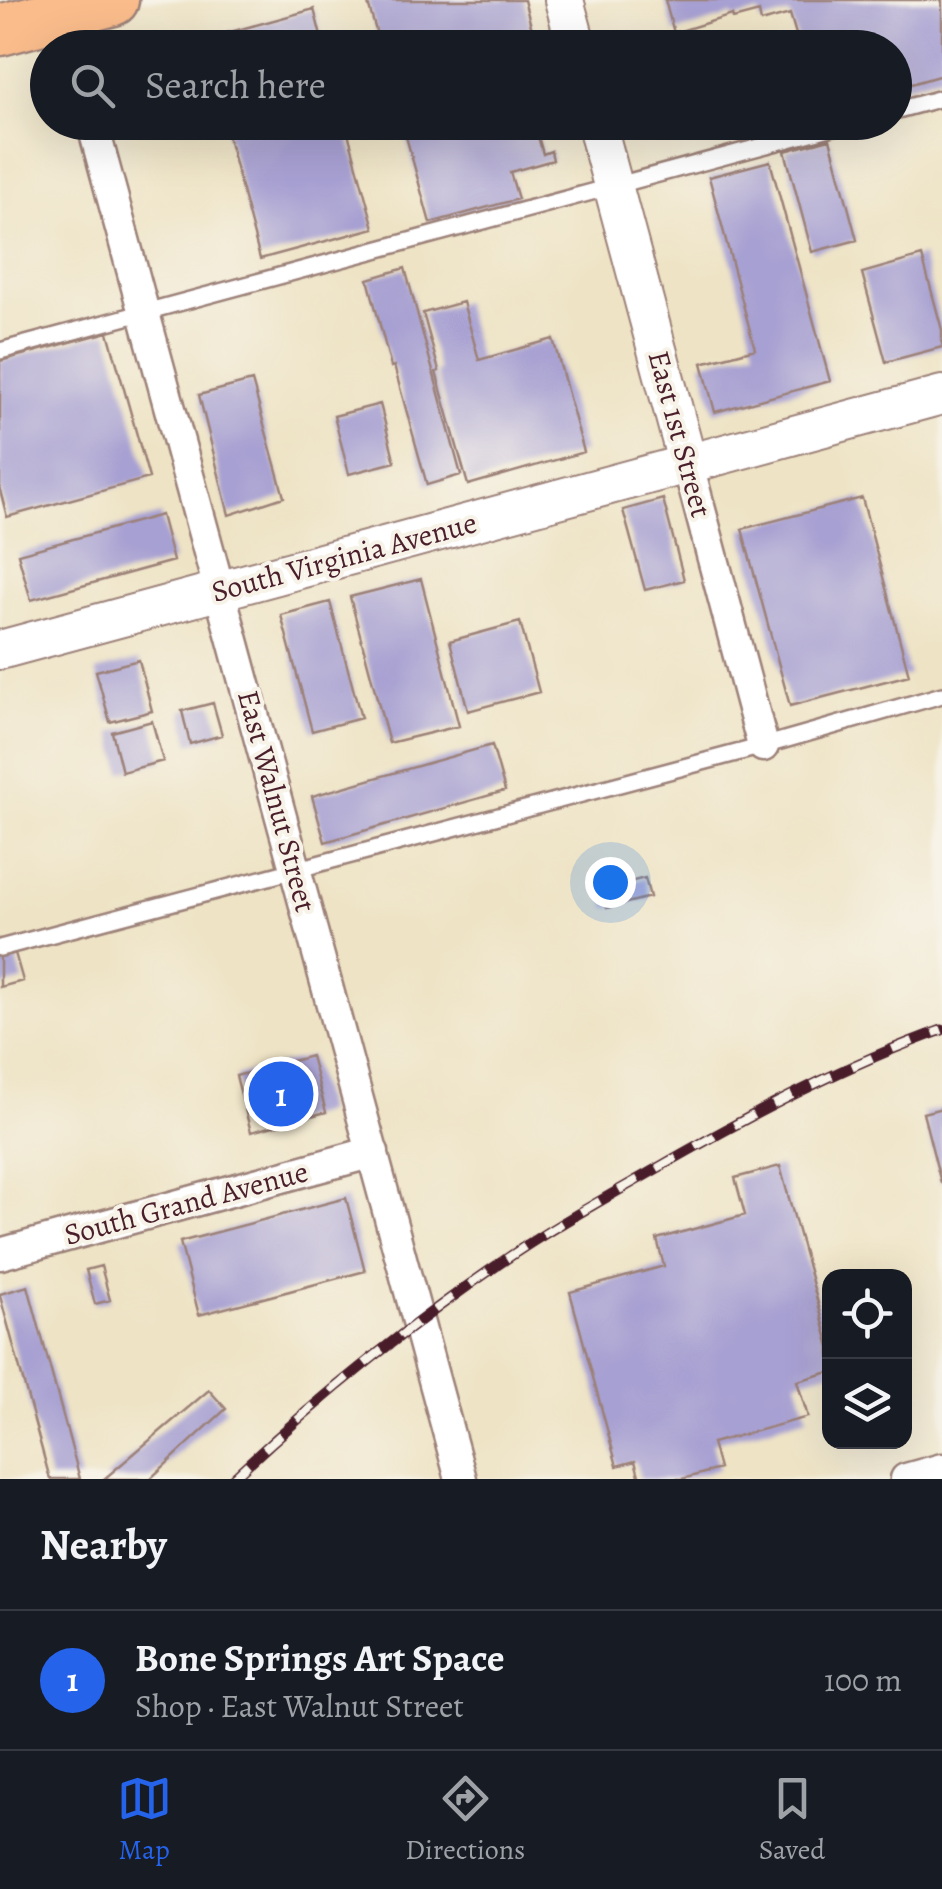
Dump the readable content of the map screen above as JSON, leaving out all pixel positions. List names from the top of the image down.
{
  "streets": {
    "street": [
      "East 1st Street",
      "South Virginia Avenue",
      "East Walnut Street",
      "South Grand Avenue"
    ]
  },
  "crossings": [
    ["East 1st Street", "South Virginia Avenue"],
    ["South Virginia Avenue", "East Walnut Street"],
    ["East Walnut Street", "South Grand Avenue"]
  ],
  "page": {
    "search": "Search here",
    "pins": "1",
    "heading": "Nearby",
    "list": [
      {
        "mark": "1",
        "name": "Bone Springs Art Space",
        "note": "Shop · East Walnut Street",
        "value": "100 m"
      }
    ],
    "nav": ["Map", "Directions", "Saved"]
  }
}
